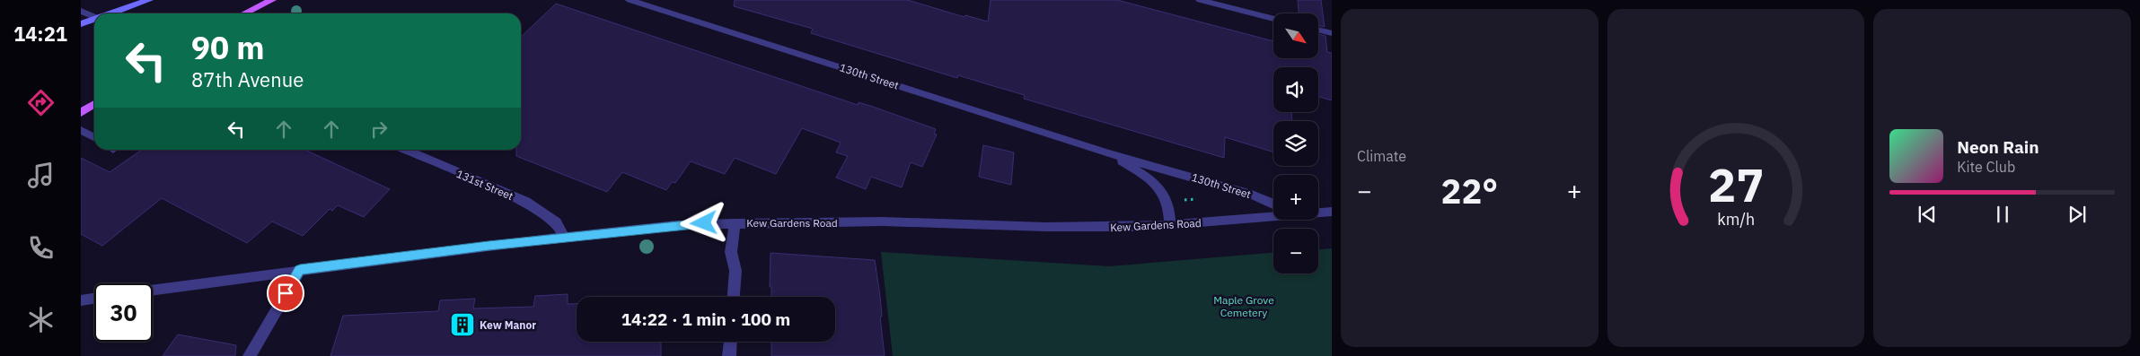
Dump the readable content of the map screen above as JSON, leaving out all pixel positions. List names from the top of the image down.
{
  "streets": {
    "street": ["130th Street", "131st Street", "Kew Gardens Road"]
  },
  "crossings": [
    ["130th Street", "Kew Gardens Road"],
    ["131st Street", "Kew Gardens Road"]
  ],
  "parks": ["Maple Grove Cemetery"],
  "places": {
    "building": ["Kew Manor"]
  },
  "north": "bottom right",
  "page": {
    "tabs": "14:21",
    "tile": "Climate",
    "map_buttons": ["+", "−"],
    "turn": ["90 m", "87th Avenue"],
    "song": ["Neon Rain", "Kite Club"],
    "heat": ["−", "22°", "+"],
    "limit": "30",
    "trip": "14:22 · 1 min · 100 m",
    "gauge": ["27", "km/h"]
  }
}
